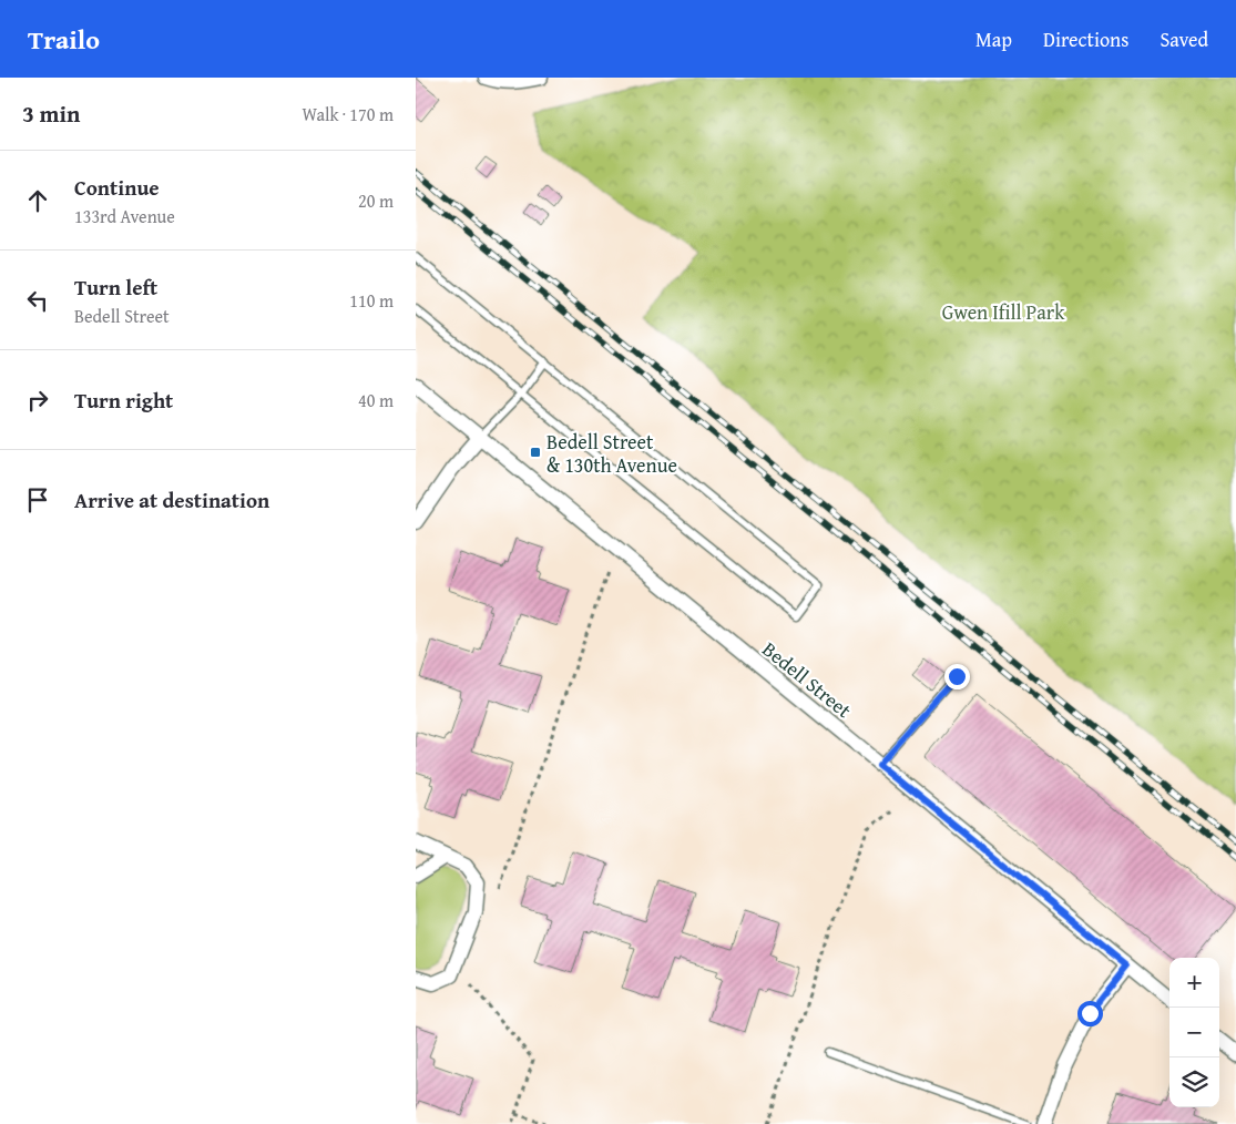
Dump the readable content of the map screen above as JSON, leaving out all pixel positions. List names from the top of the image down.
{
  "streets": {
    "street": ["Bedell Street"]
  },
  "parks": ["Gwen Ifill Park"],
  "places": {
    "transit": ["Bedell Street & 130th Avenue"]
  },
  "page": {
    "header": "Trailo",
    "nav": ["Map", "Directions", "Saved"],
    "heading": ["3 min", "Walk · 170 m"],
    "list": [
      ["Continue", "133rd Avenue", "20 m"],
      ["Turn left", "Bedell Street", "110 m"],
      ["Turn right", "40 m"],
      "Arrive at destination"
    ],
    "map_buttons": ["+", "−"]
  }
}
